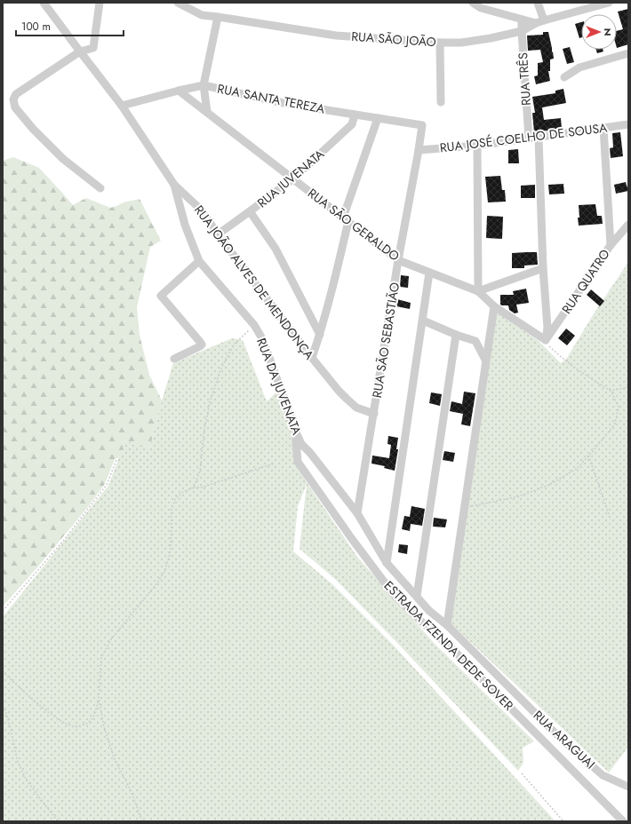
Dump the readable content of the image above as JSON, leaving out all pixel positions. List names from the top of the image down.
{
  "streets": {
    "street": [
      "RUA SÃO JOÃO",
      "RUA TRÊS",
      "RUA SANTA TEREZA",
      "RUA JOSÉ COELHO DE SOUSA",
      "RUA JUVENATA",
      "RUA SÃO GERALDO",
      "RUA QUATRO",
      "RUA JOÃO ALVES DE MENDONÇA",
      "RUA SÃO SEBASTIÃO",
      "RUA DA JUVENATA",
      "ESTRADA FZENDA DEDE SOVER",
      "RUA ARAGUAI"
    ]
  },
  "crossings": [
    ["RUA SÃO JOÃO", "RUA TRÊS"],
    ["RUA TRÊS", "RUA JOSÉ COELHO DE SOUSA"],
    ["RUA SANTA TEREZA", "RUA JUVENATA"],
    ["RUA SANTA TEREZA", "RUA SÃO GERALDO"],
    ["RUA SANTA TEREZA", "RUA JOÃO ALVES DE MENDONÇA"],
    ["RUA SANTA TEREZA", "RUA SÃO SEBASTIÃO"],
    ["RUA JOSÉ COELHO DE SOUSA", "RUA SÃO SEBASTIÃO"],
    ["RUA JUVENATA", "RUA SÃO GERALDO"],
    ["RUA JUVENATA", "RUA JOÃO ALVES DE MENDONÇA"],
    ["RUA SÃO GERALDO", "RUA QUATRO"],
    ["RUA SÃO GERALDO", "RUA SÃO SEBASTIÃO"],
    ["RUA JOÃO ALVES DE MENDONÇA", "RUA SÃO SEBASTIÃO"],
    ["RUA JOÃO ALVES DE MENDONÇA", "RUA DA JUVENATA"],
    ["RUA SÃO SEBASTIÃO", "RUA DA JUVENATA"],
    ["RUA DA JUVENATA", "ESTRADA FZENDA DEDE SOVER"],
    ["RUA DA JUVENATA", "RUA ARAGUAI"]
  ],
  "scale_bar": "100 m",
  "north": "right"
}
